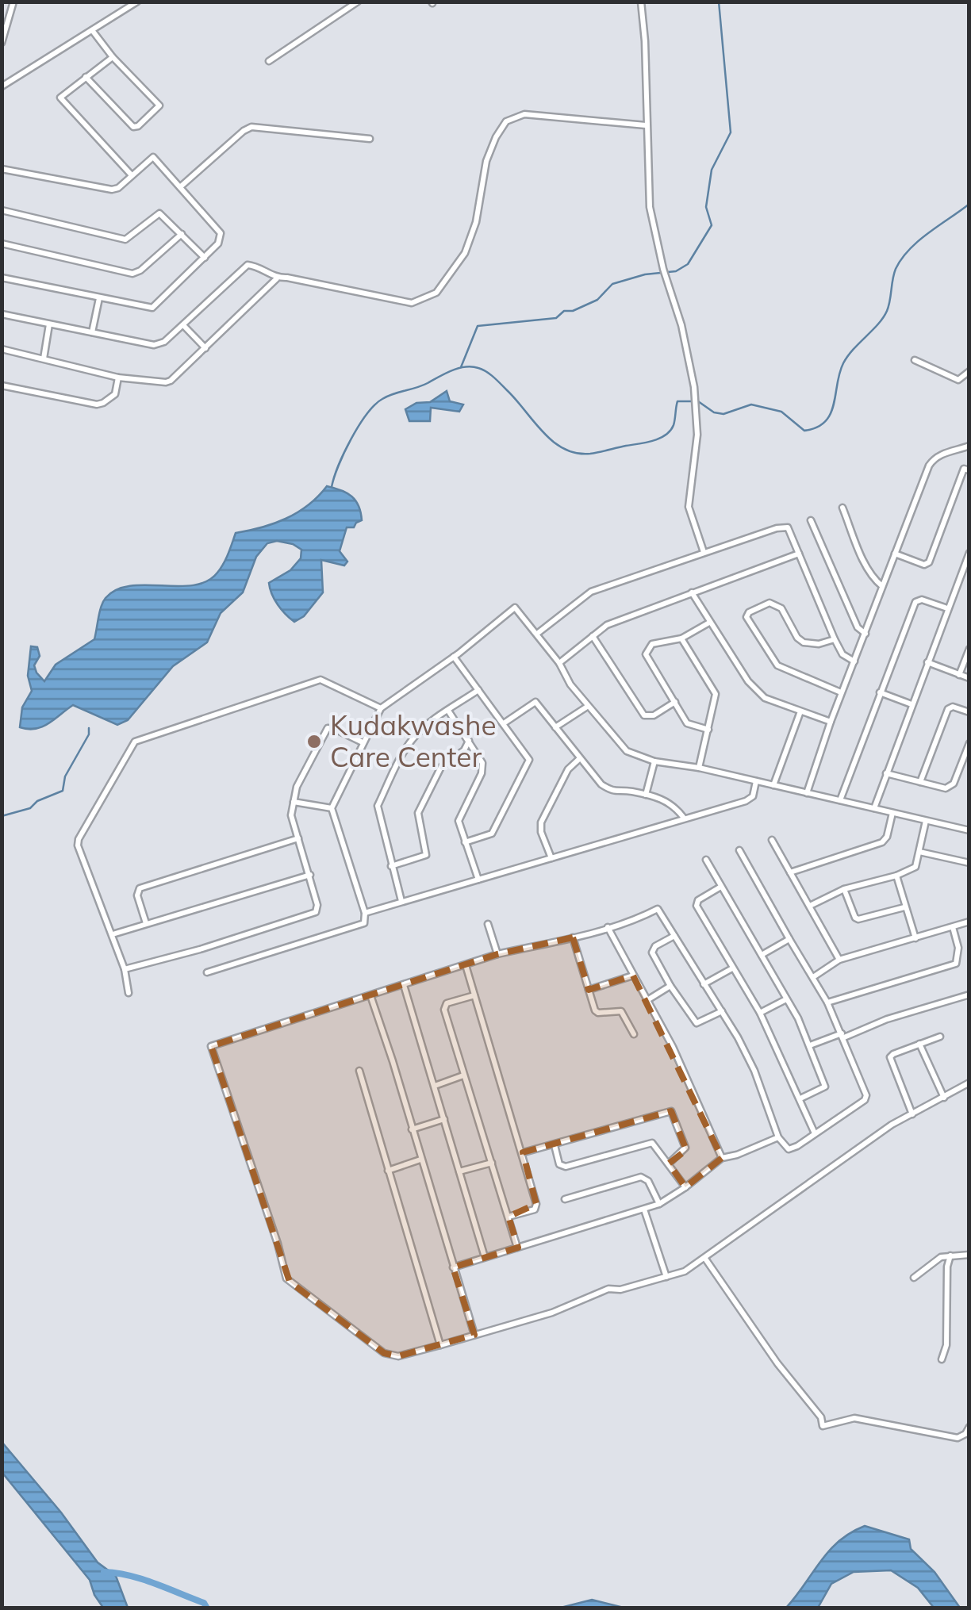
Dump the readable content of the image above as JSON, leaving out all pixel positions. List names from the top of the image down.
{
  "places": ["Kudakwashe Care Center"]
}
